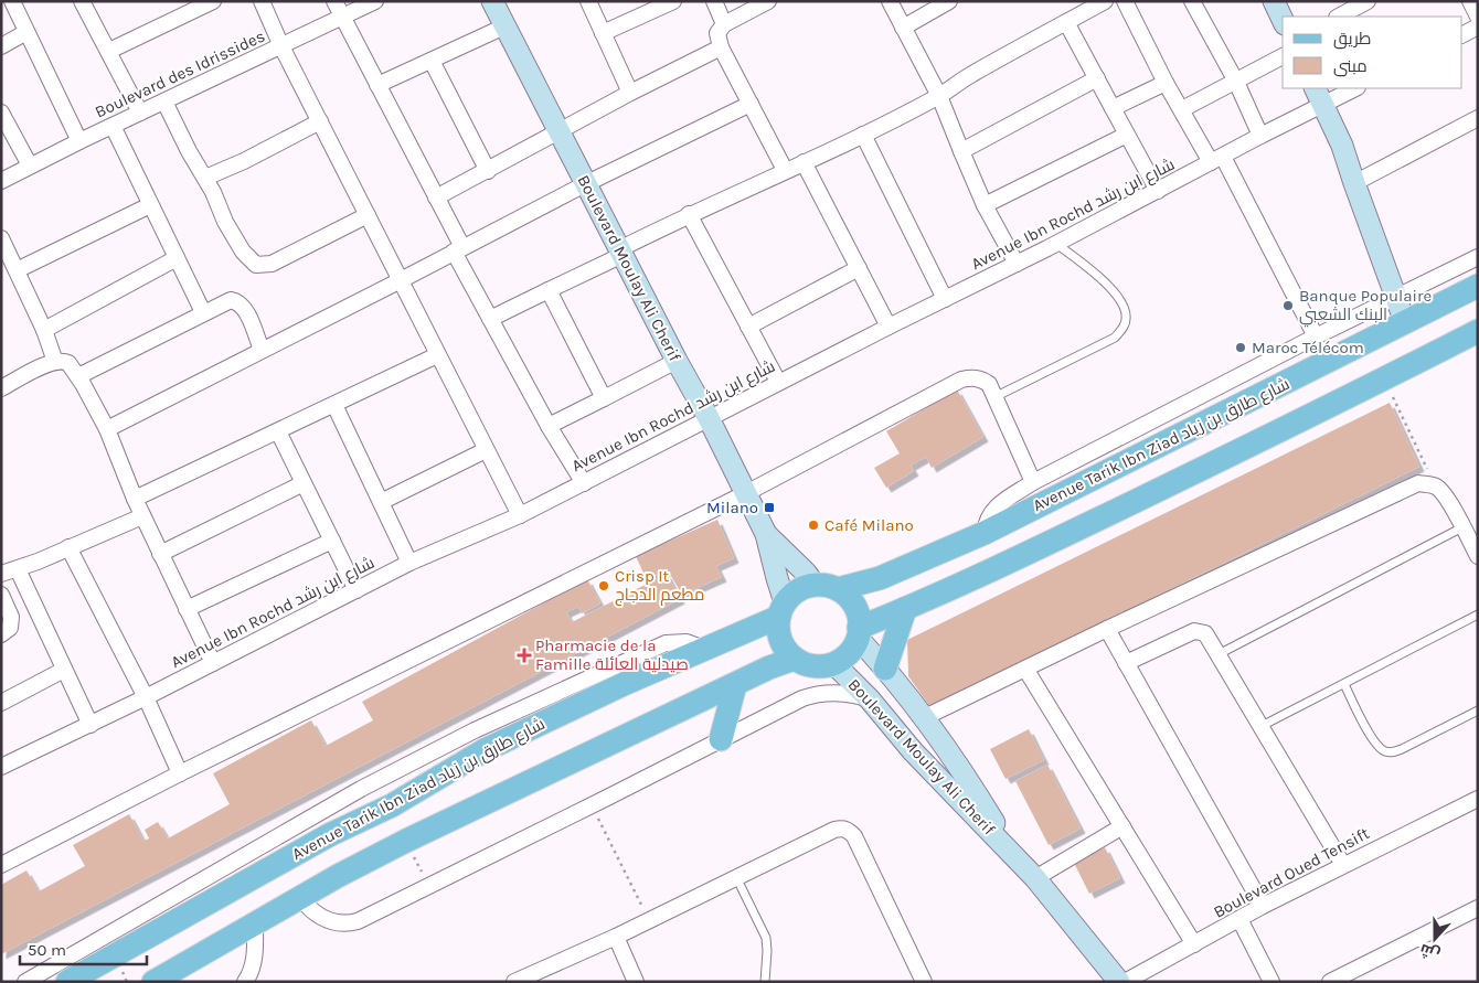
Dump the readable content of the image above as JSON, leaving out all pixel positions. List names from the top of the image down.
{
  "streets": {
    "main road": ["Avenue Tarik Ibn Ziad شارع طارق بن زياد"],
    "street": [
      "Boulevard des Idrissides",
      "Avenue Ibn Rochd شارع ابن رشد",
      "Boulevard Moulay Ali Cherif",
      "Boulevard Oued Tensift"
    ]
  },
  "crossings": [
    ["Avenue Ibn Rochd شارع ابن رشد", "Boulevard Moulay Ali Cherif"],
    ["Boulevard Moulay Ali Cherif", "Avenue Tarik Ibn Ziad شارع طارق بن زياد"]
  ],
  "places": {
    "other": [
      "Banque Populaire البنك الشعبي",
      "Maroc Télécom",
      "Café Milano",
      "Crisp It مطعم الدجاج"
    ],
    "transit": ["Milano"],
    "health": ["Pharmacie de la Famille صيدلية العائلة"]
  },
  "legend": ["طريق", "مبنى"],
  "scale_bar": "50 m",
  "north": "bottom"
}
